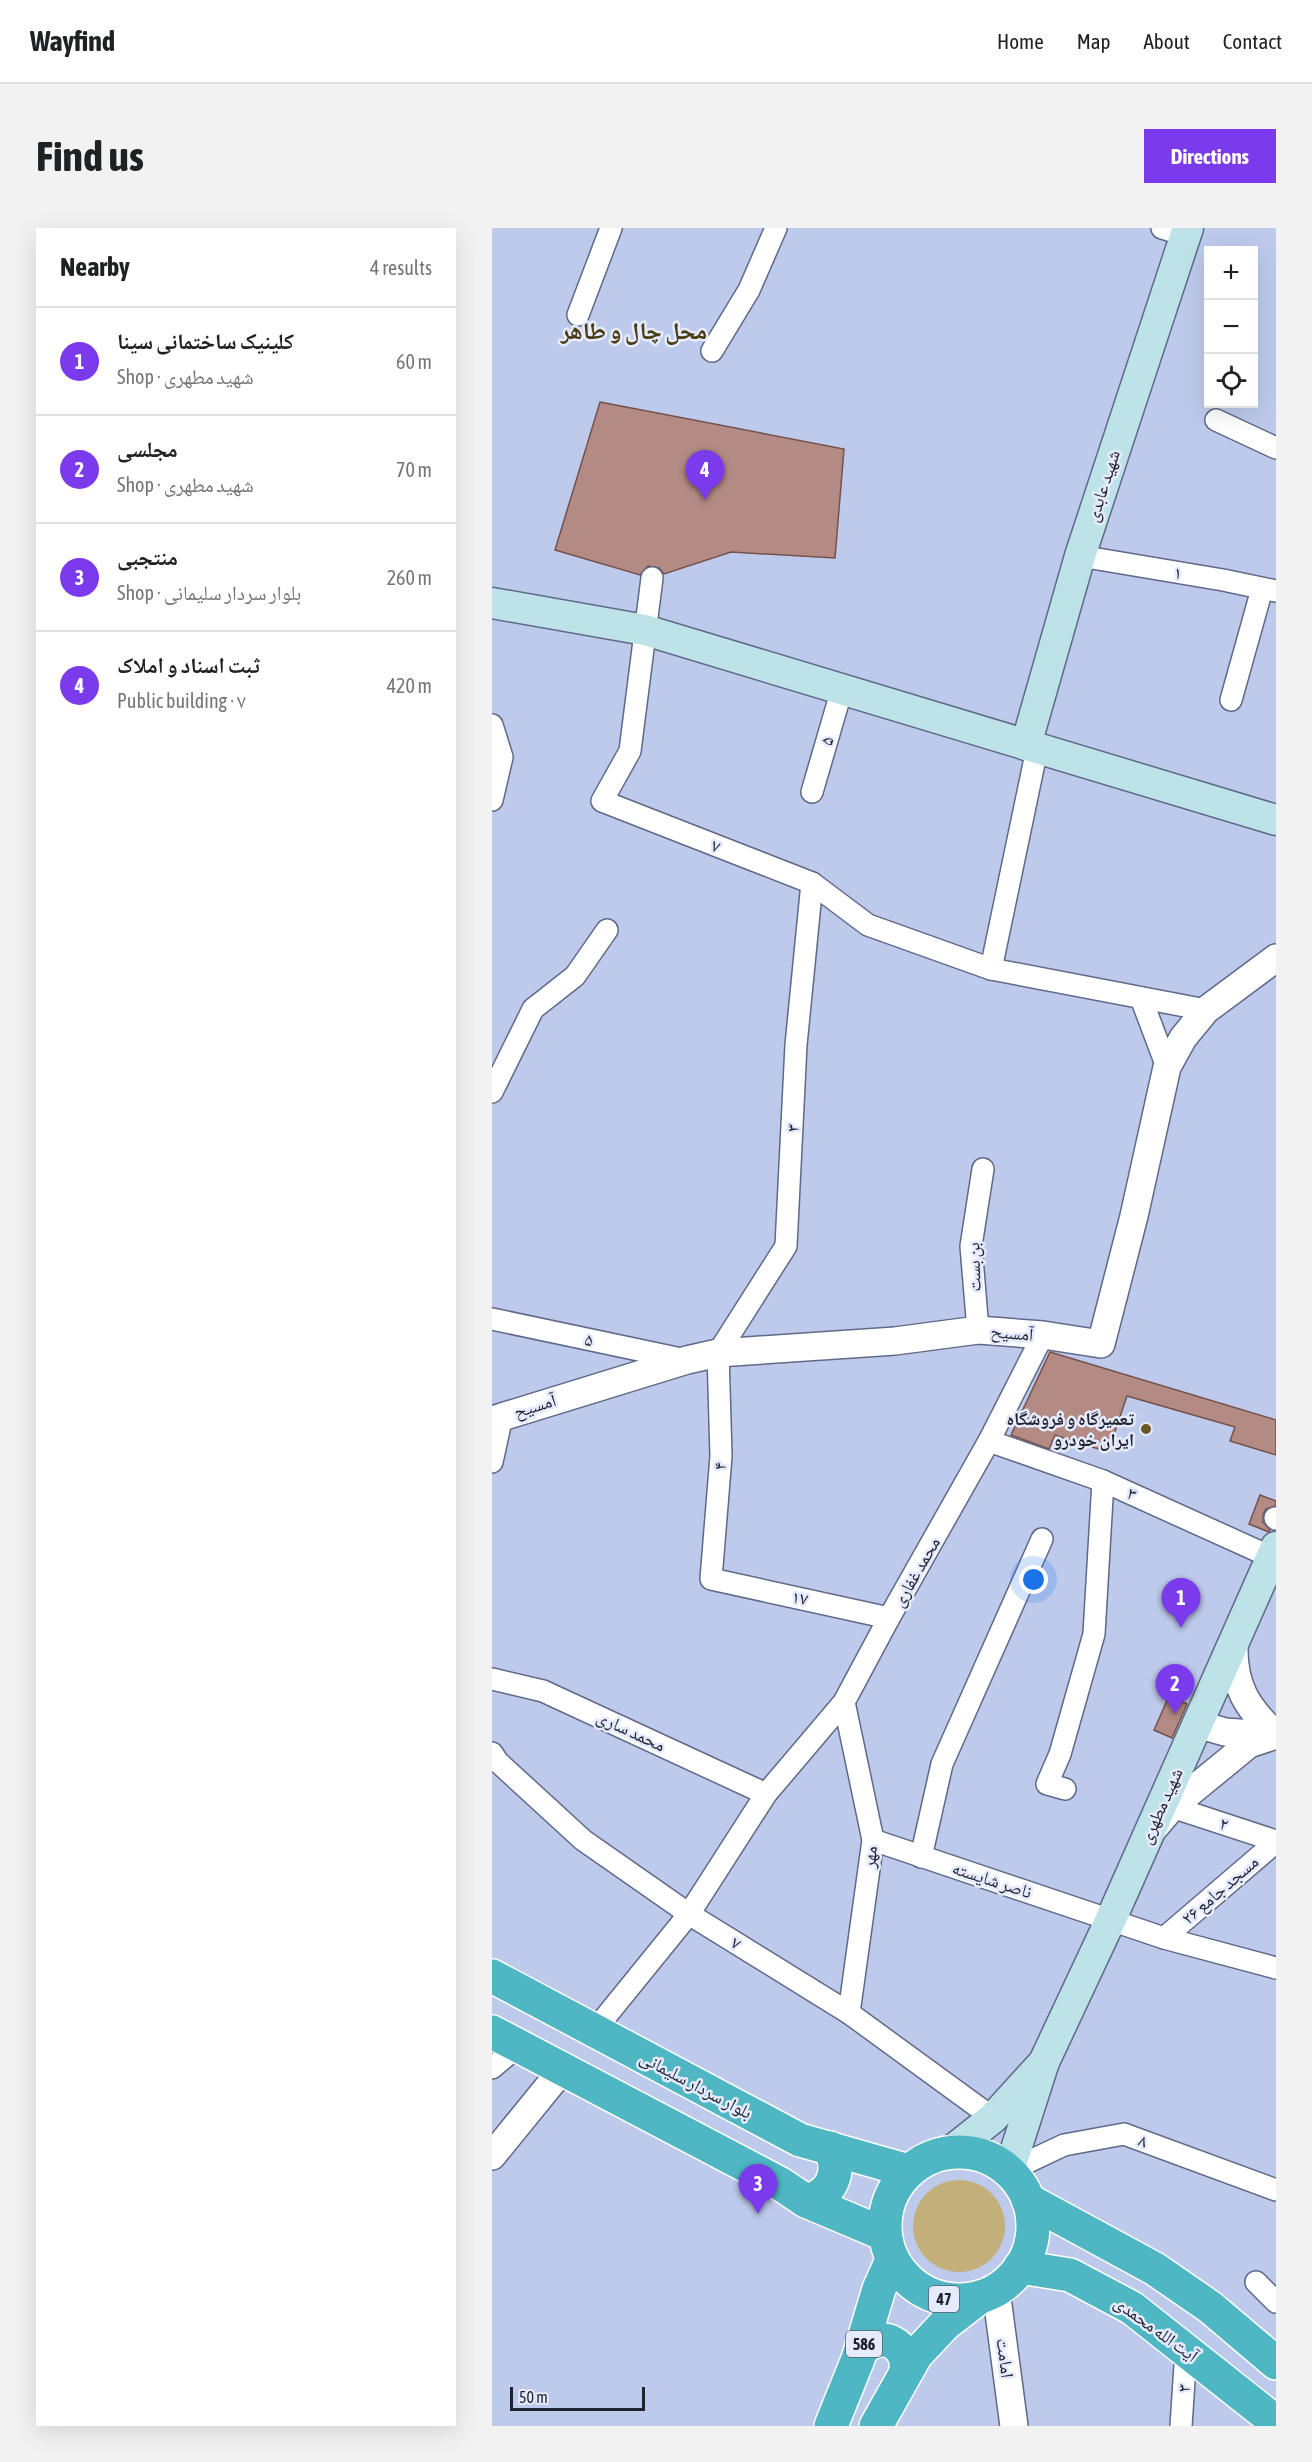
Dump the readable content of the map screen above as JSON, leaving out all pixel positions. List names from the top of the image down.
{
  "streets": {
    "highway": [
      "بلوار سردار سلیمانی",
      "47",
      "آیت الله محمدی",
      "586"
    ],
    "main road": ["شهید عابدی", "شهید مطهری"],
    "street": [
      "۱",
      "۵",
      "۷",
      "۳",
      "بن بست",
      "آمسیح",
      "۴",
      "محمد غفاری",
      "۱۷",
      "محمد ساری",
      "۲",
      "مهر",
      "ناصر شایسته",
      "۲۶ مسجد جامع",
      "۸",
      "امامت"
    ]
  },
  "crossings": [
    ["شهید عابدی", "۱"],
    ["۵", "آمسیح"],
    ["۷", "۳"],
    ["۷", "آمسیح"],
    ["۷", "محمد غفاری"],
    ["۷", "مهر"],
    ["۳", "آمسیح"],
    ["۳", "۴"],
    ["۳", "محمد غفاری"],
    ["۳", "شهید مطهری"],
    ["۳", "آیت الله محمدی"],
    ["بن بست", "آمسیح"],
    ["آمسیح", "۴"],
    ["آمسیح", "محمد غفاری"],
    ["۴", "۱۷"],
    ["محمد غفاری", "۱۷"],
    ["محمد غفاری", "محمد ساری"],
    ["محمد غفاری", "مهر"],
    ["محمد غفاری", "بلوار سردار سلیمانی"],
    ["شهید مطهری", "ناصر شایسته"],
    ["۲", "۲۶ مسجد جامع"],
    ["مهر", "ناصر شایسته"],
    ["بلوار سردار سلیمانی", "۸"],
    ["بلوار سردار سلیمانی", "47"],
    ["بلوار سردار سلیمانی", "آیت الله محمدی"],
    ["بلوار سردار سلیمانی", "586"],
    ["بلوار سردار سلیمانی", "امامت"],
    ["۸", "47"],
    ["۸", "آیت الله محمدی"],
    ["۸", "586"],
    ["۸", "امامت"],
    ["47", "آیت الله محمدی"],
    ["47", "586"],
    ["47", "امامت"],
    ["آیت الله محمدی", "586"],
    ["آیت الله محمدی", "امامت"],
    ["586", "امامت"]
  ],
  "districts": ["محل چال و طاهر"],
  "places": ["تعمیرگاه و فروشگاه ایران خودرو"],
  "scale_bar": "50 m",
  "page": {
    "header": "Wayfind",
    "nav": [
      "Home",
      "Map",
      "About",
      "Contact"
    ],
    "buttons": "Directions",
    "title": "Find us",
    "heading": ["Nearby", "4 results"],
    "map_buttons": ["+", "−"],
    "list": [
      {
        "mark": "1",
        "name": "کلینیک ساختمانی سینا",
        "note": "Shop · شهید مطهری",
        "value": "60 m"
      },
      {
        "mark": "2",
        "name": "مجلسی",
        "note": "Shop · شهید مطهری",
        "value": "70 m"
      },
      {
        "mark": "3",
        "name": "منتجبی",
        "note": "Shop · بلوار سردار سلیمانی",
        "value": "260 m"
      },
      {
        "mark": "4",
        "name": "ثبت اسناد و املاک",
        "note": "Public building · ۷",
        "value": "420 m"
      }
    ],
    "pins": [
      "4",
      "1",
      "2",
      "3"
    ],
    "scale": "50 m"
  }
}
